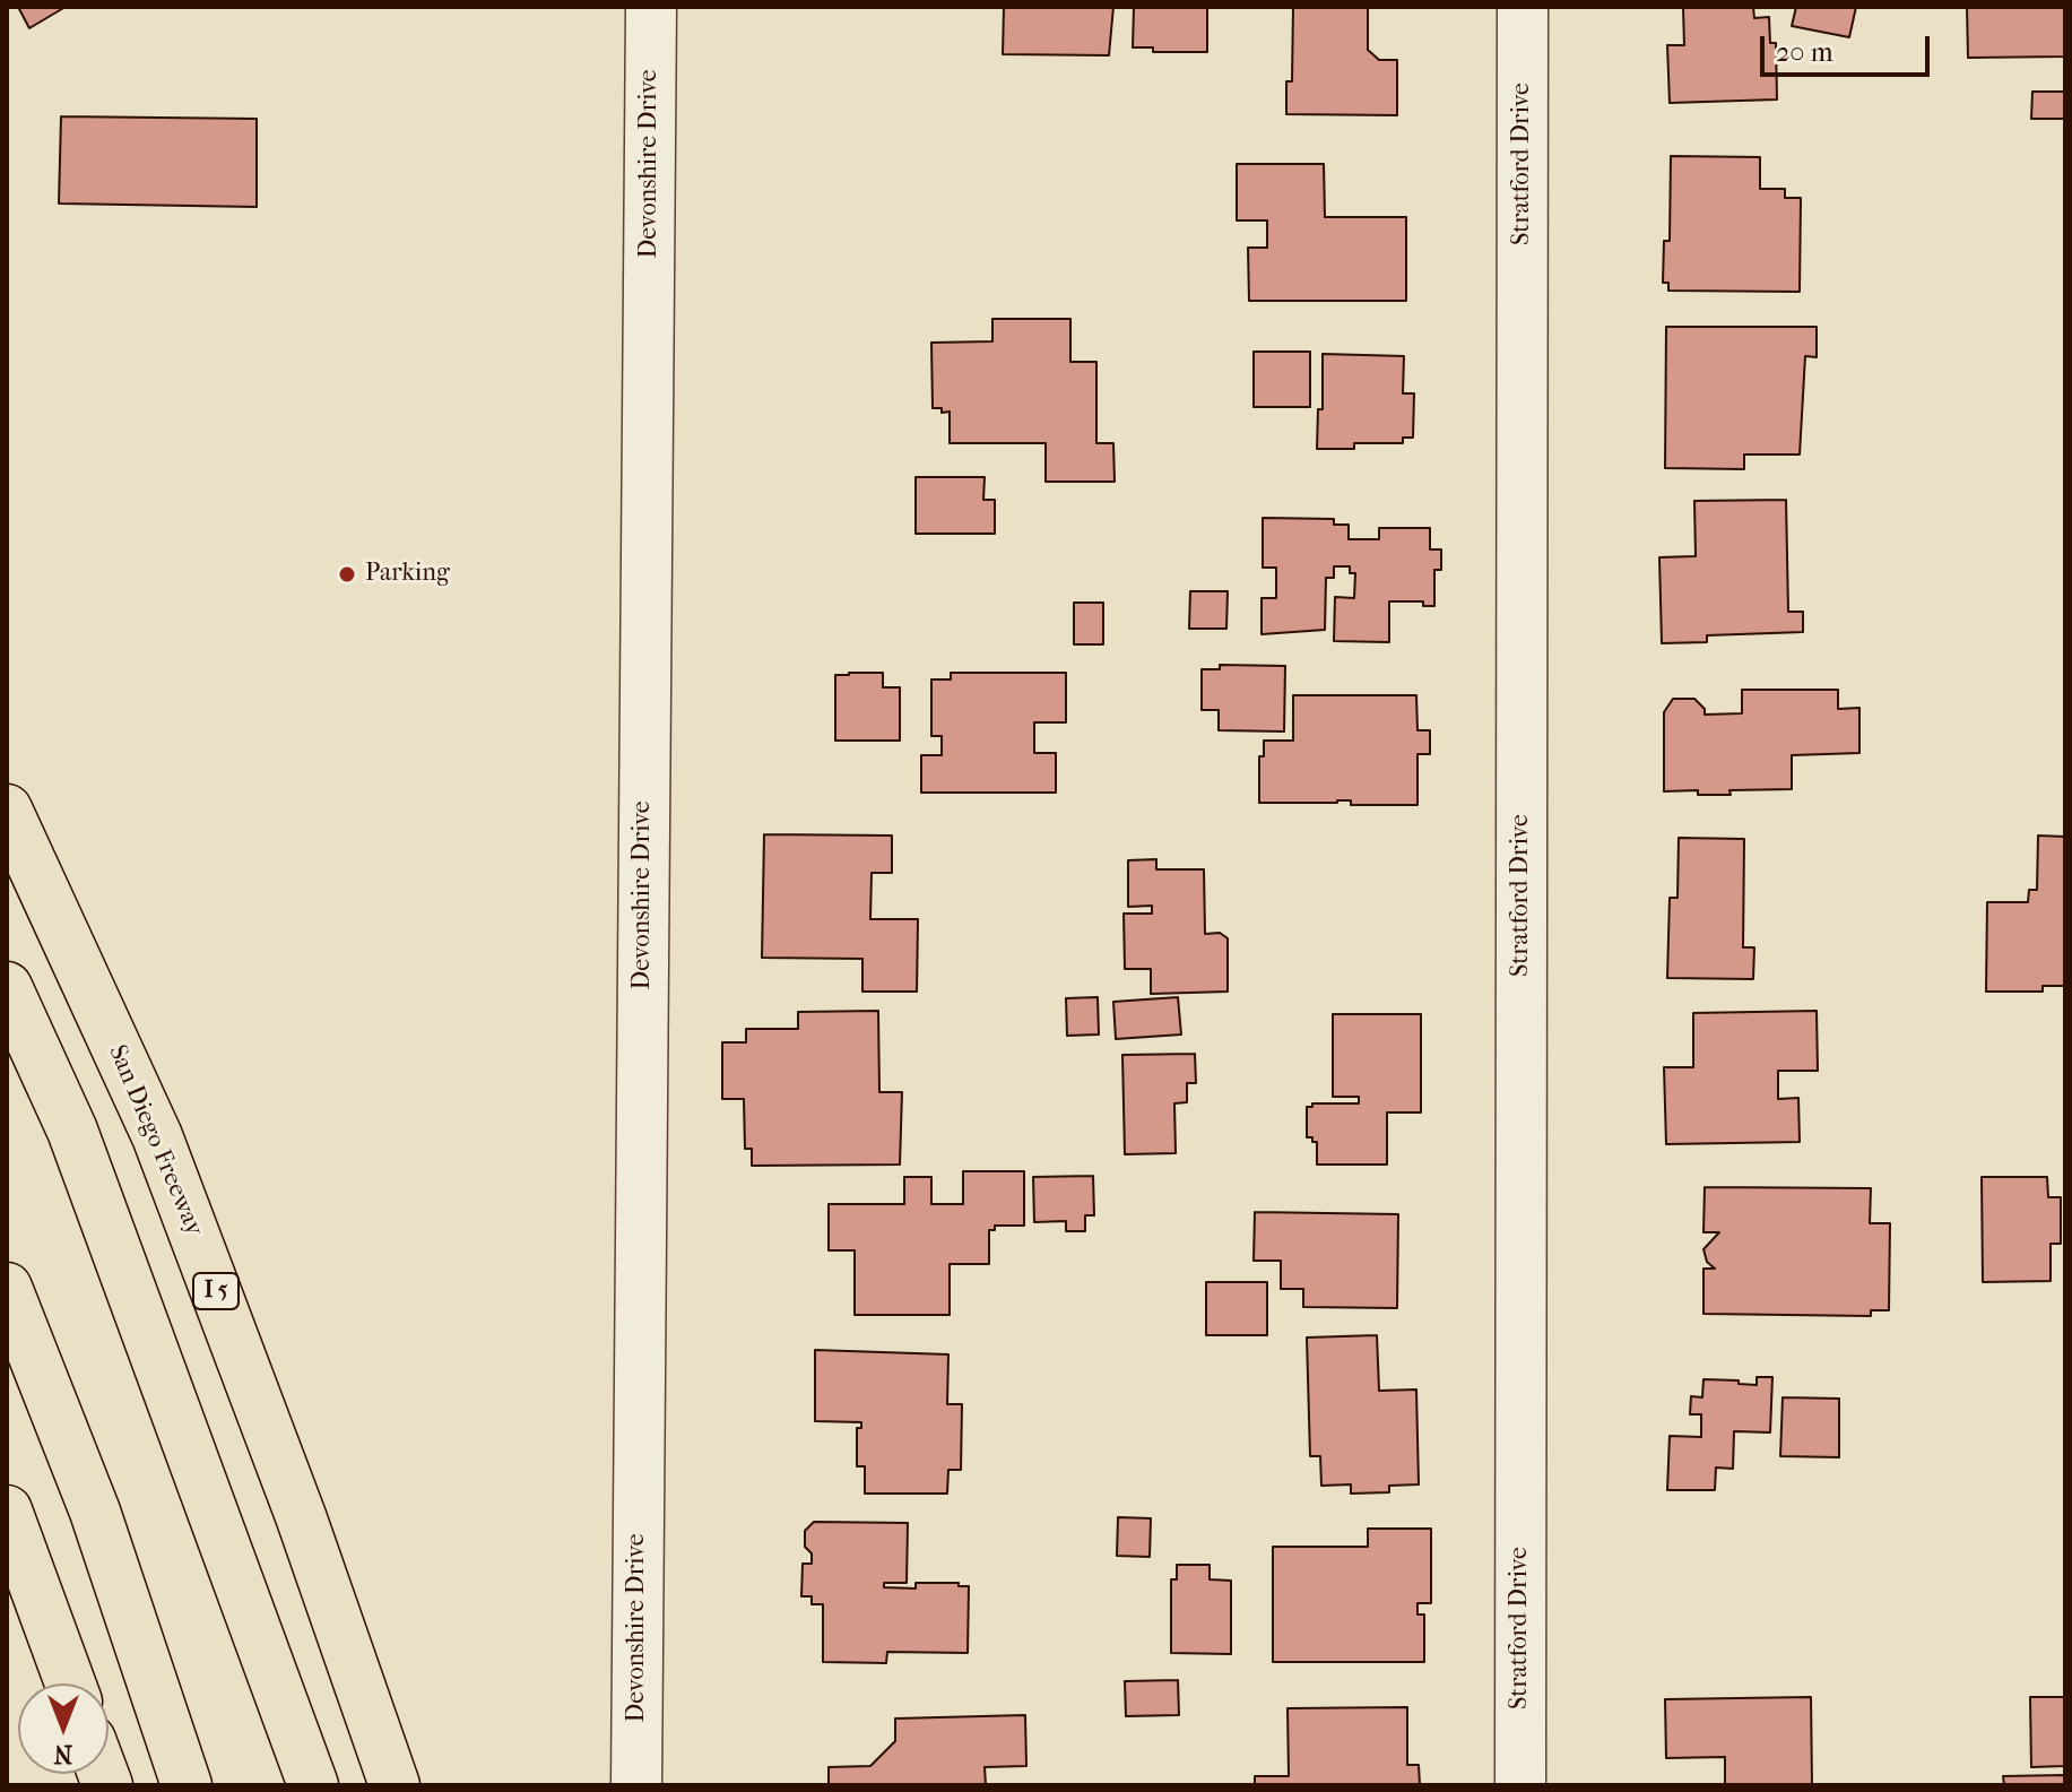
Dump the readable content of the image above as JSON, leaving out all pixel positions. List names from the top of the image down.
{
  "streets": {
    "highway": ["San Diego Freeway", "I 5"],
    "street": ["Devonshire Drive", "Stratford Drive"]
  },
  "places": ["Parking"],
  "scale_bar": "20 m",
  "north": "bottom"
}
